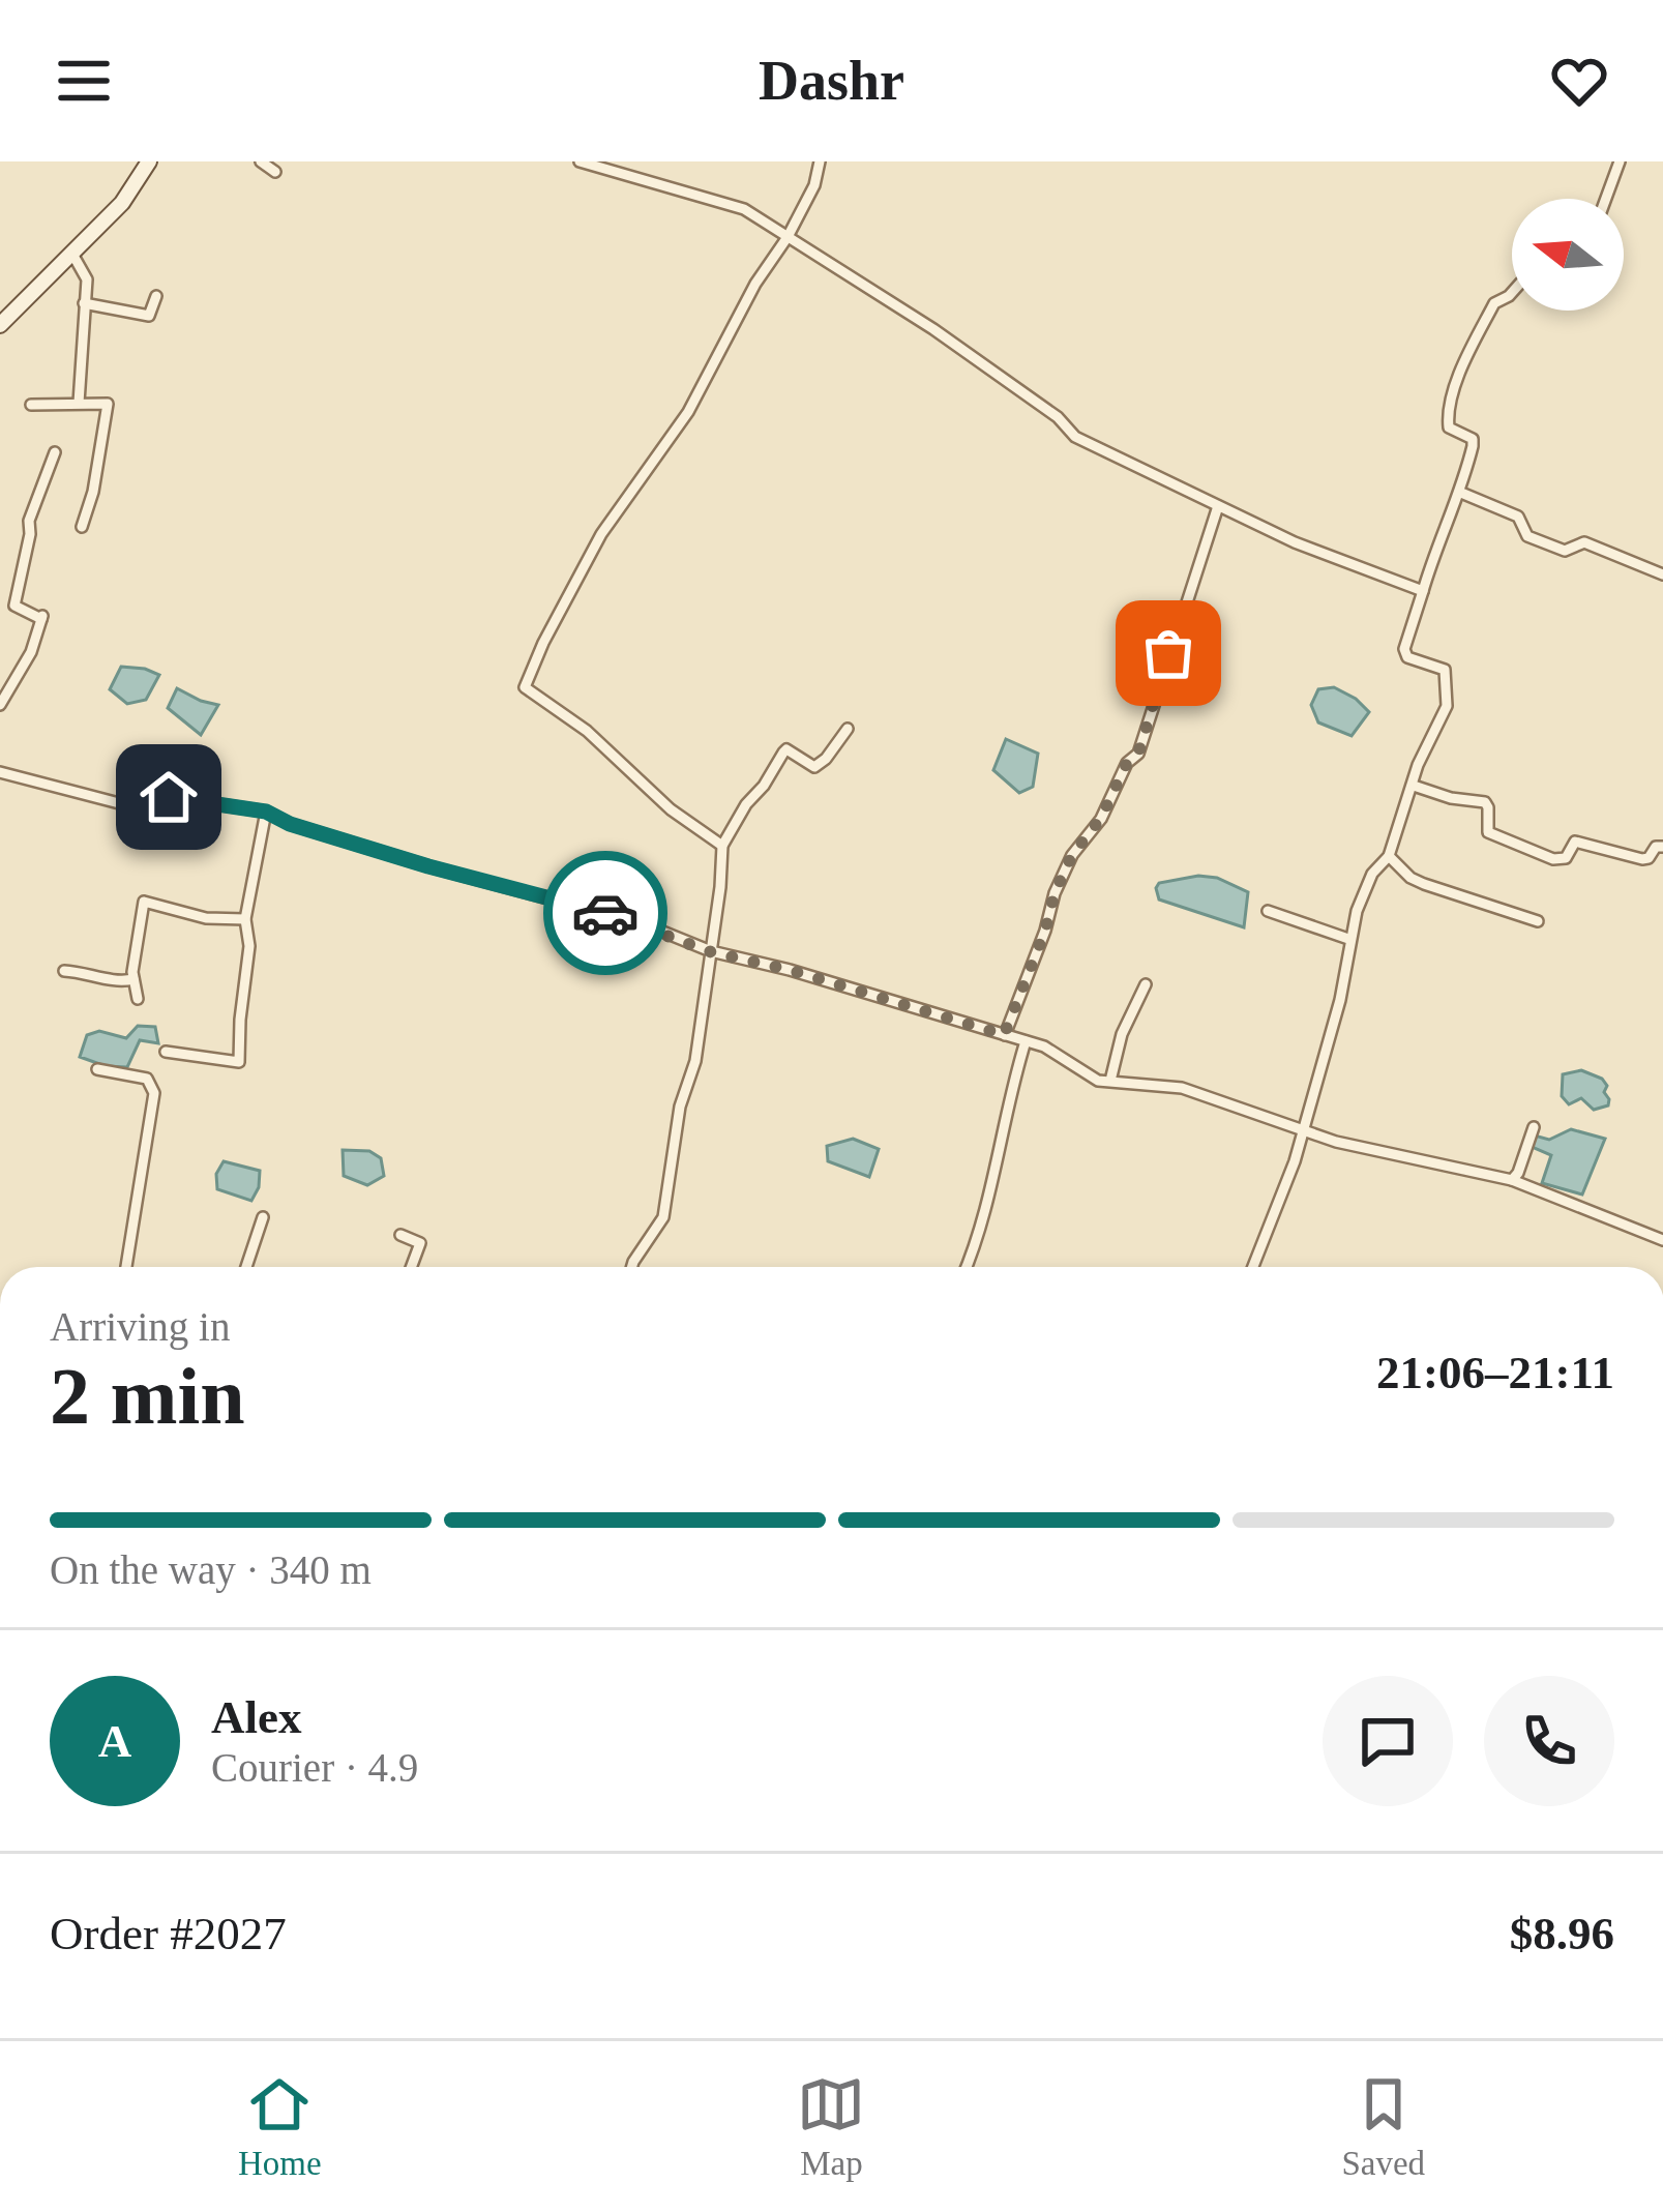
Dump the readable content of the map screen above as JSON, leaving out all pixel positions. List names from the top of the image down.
{
  "north": "left",
  "page": {
    "header": "Dashr",
    "heading": ["2 min", "Arriving in", "21:06–21:11"],
    "panel": [
      "Alex",
      "Courier · 4.9",
      "Order #2027",
      "$8.96"
    ],
    "bar": "On the way · 340 m",
    "round": "A",
    "tabs": ["Home", "Map", "Saved"]
  }
}
